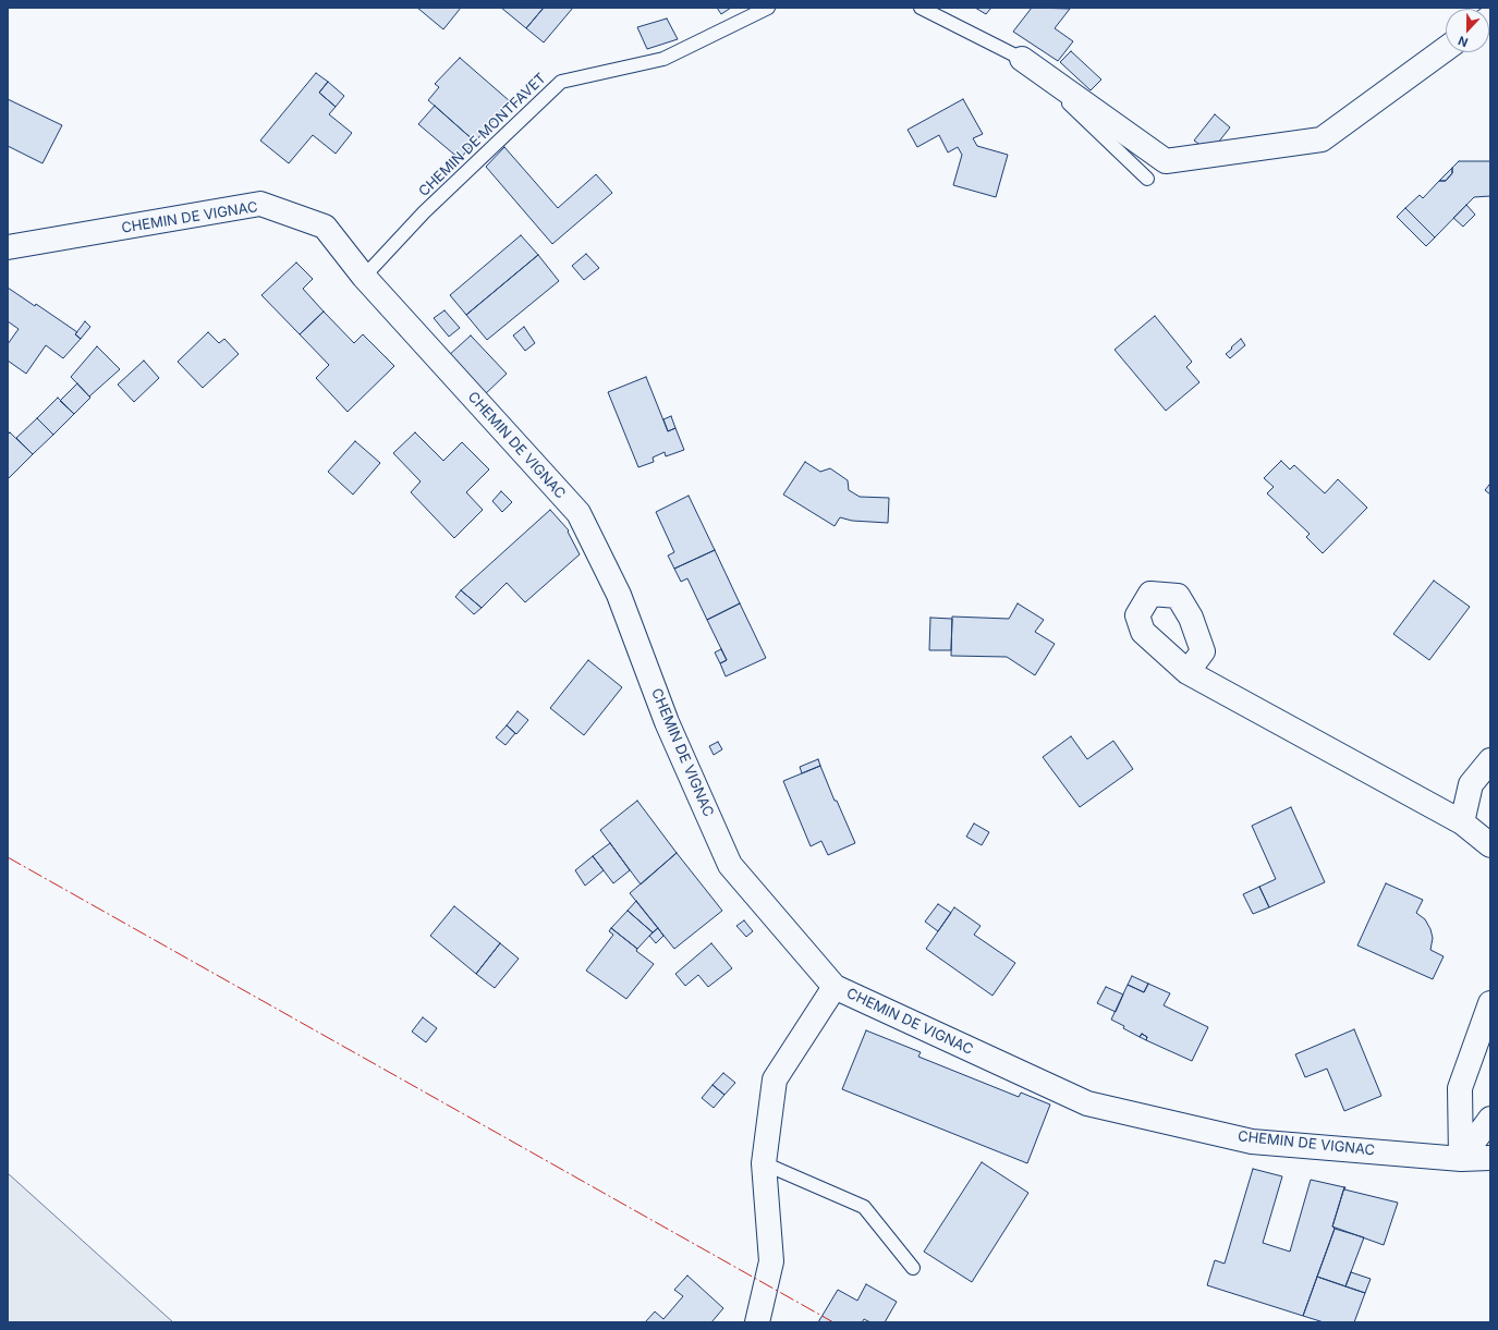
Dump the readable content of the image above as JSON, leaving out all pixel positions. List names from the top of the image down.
{
  "streets": {
    "street": ["CHEMIN DE VIGNAC"],
    "lane": ["CHEMIN DE MONTFAVET"]
  },
  "crossings": [
    ["CHEMIN DE MONTFAVET", "CHEMIN DE VIGNAC"]
  ],
  "north": "bottom"
}
